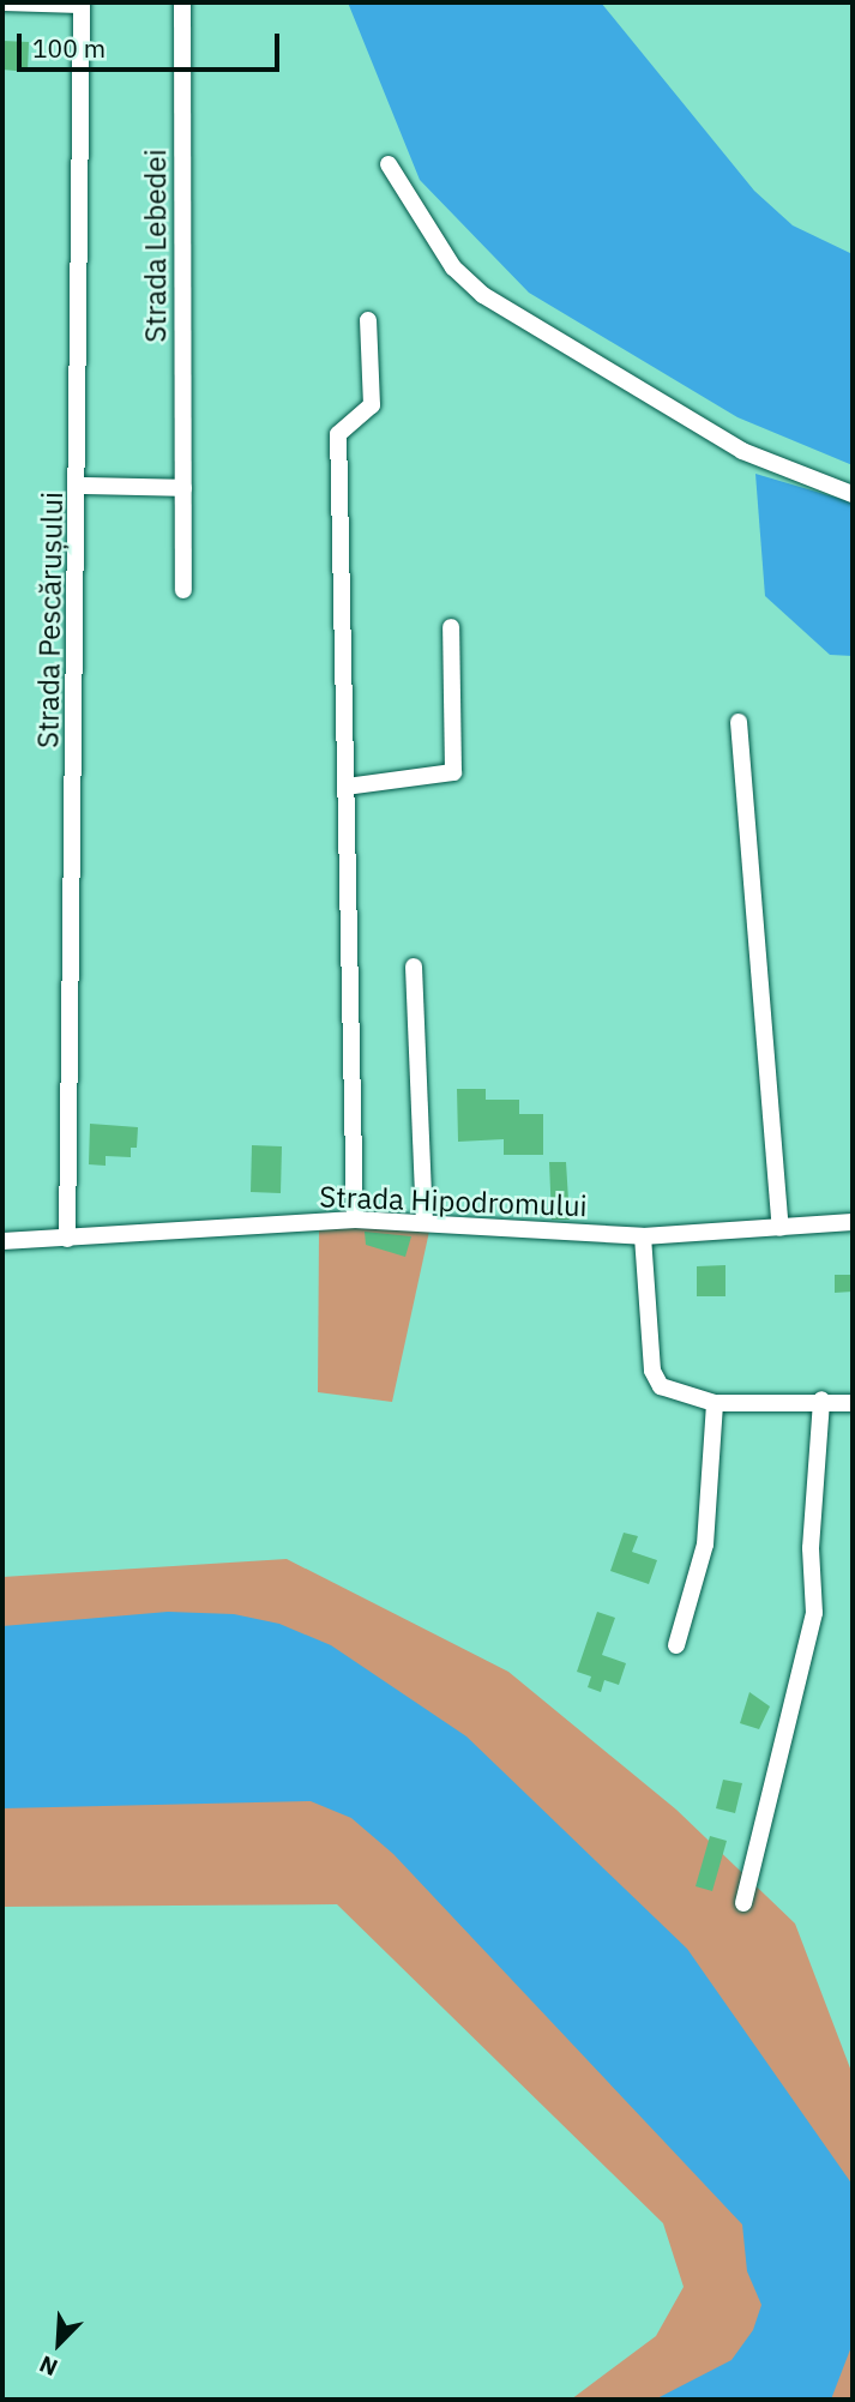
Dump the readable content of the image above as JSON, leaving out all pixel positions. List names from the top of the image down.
{
  "streets": {
    "street": ["Strada Lebedei", "Strada Pescărușului", "Strada Hipodromului"]
  },
  "crossings": [
    ["Strada Pescărușului", "Strada Hipodromului"]
  ],
  "scale_bar": "100 m",
  "north": "bottom left"
}
